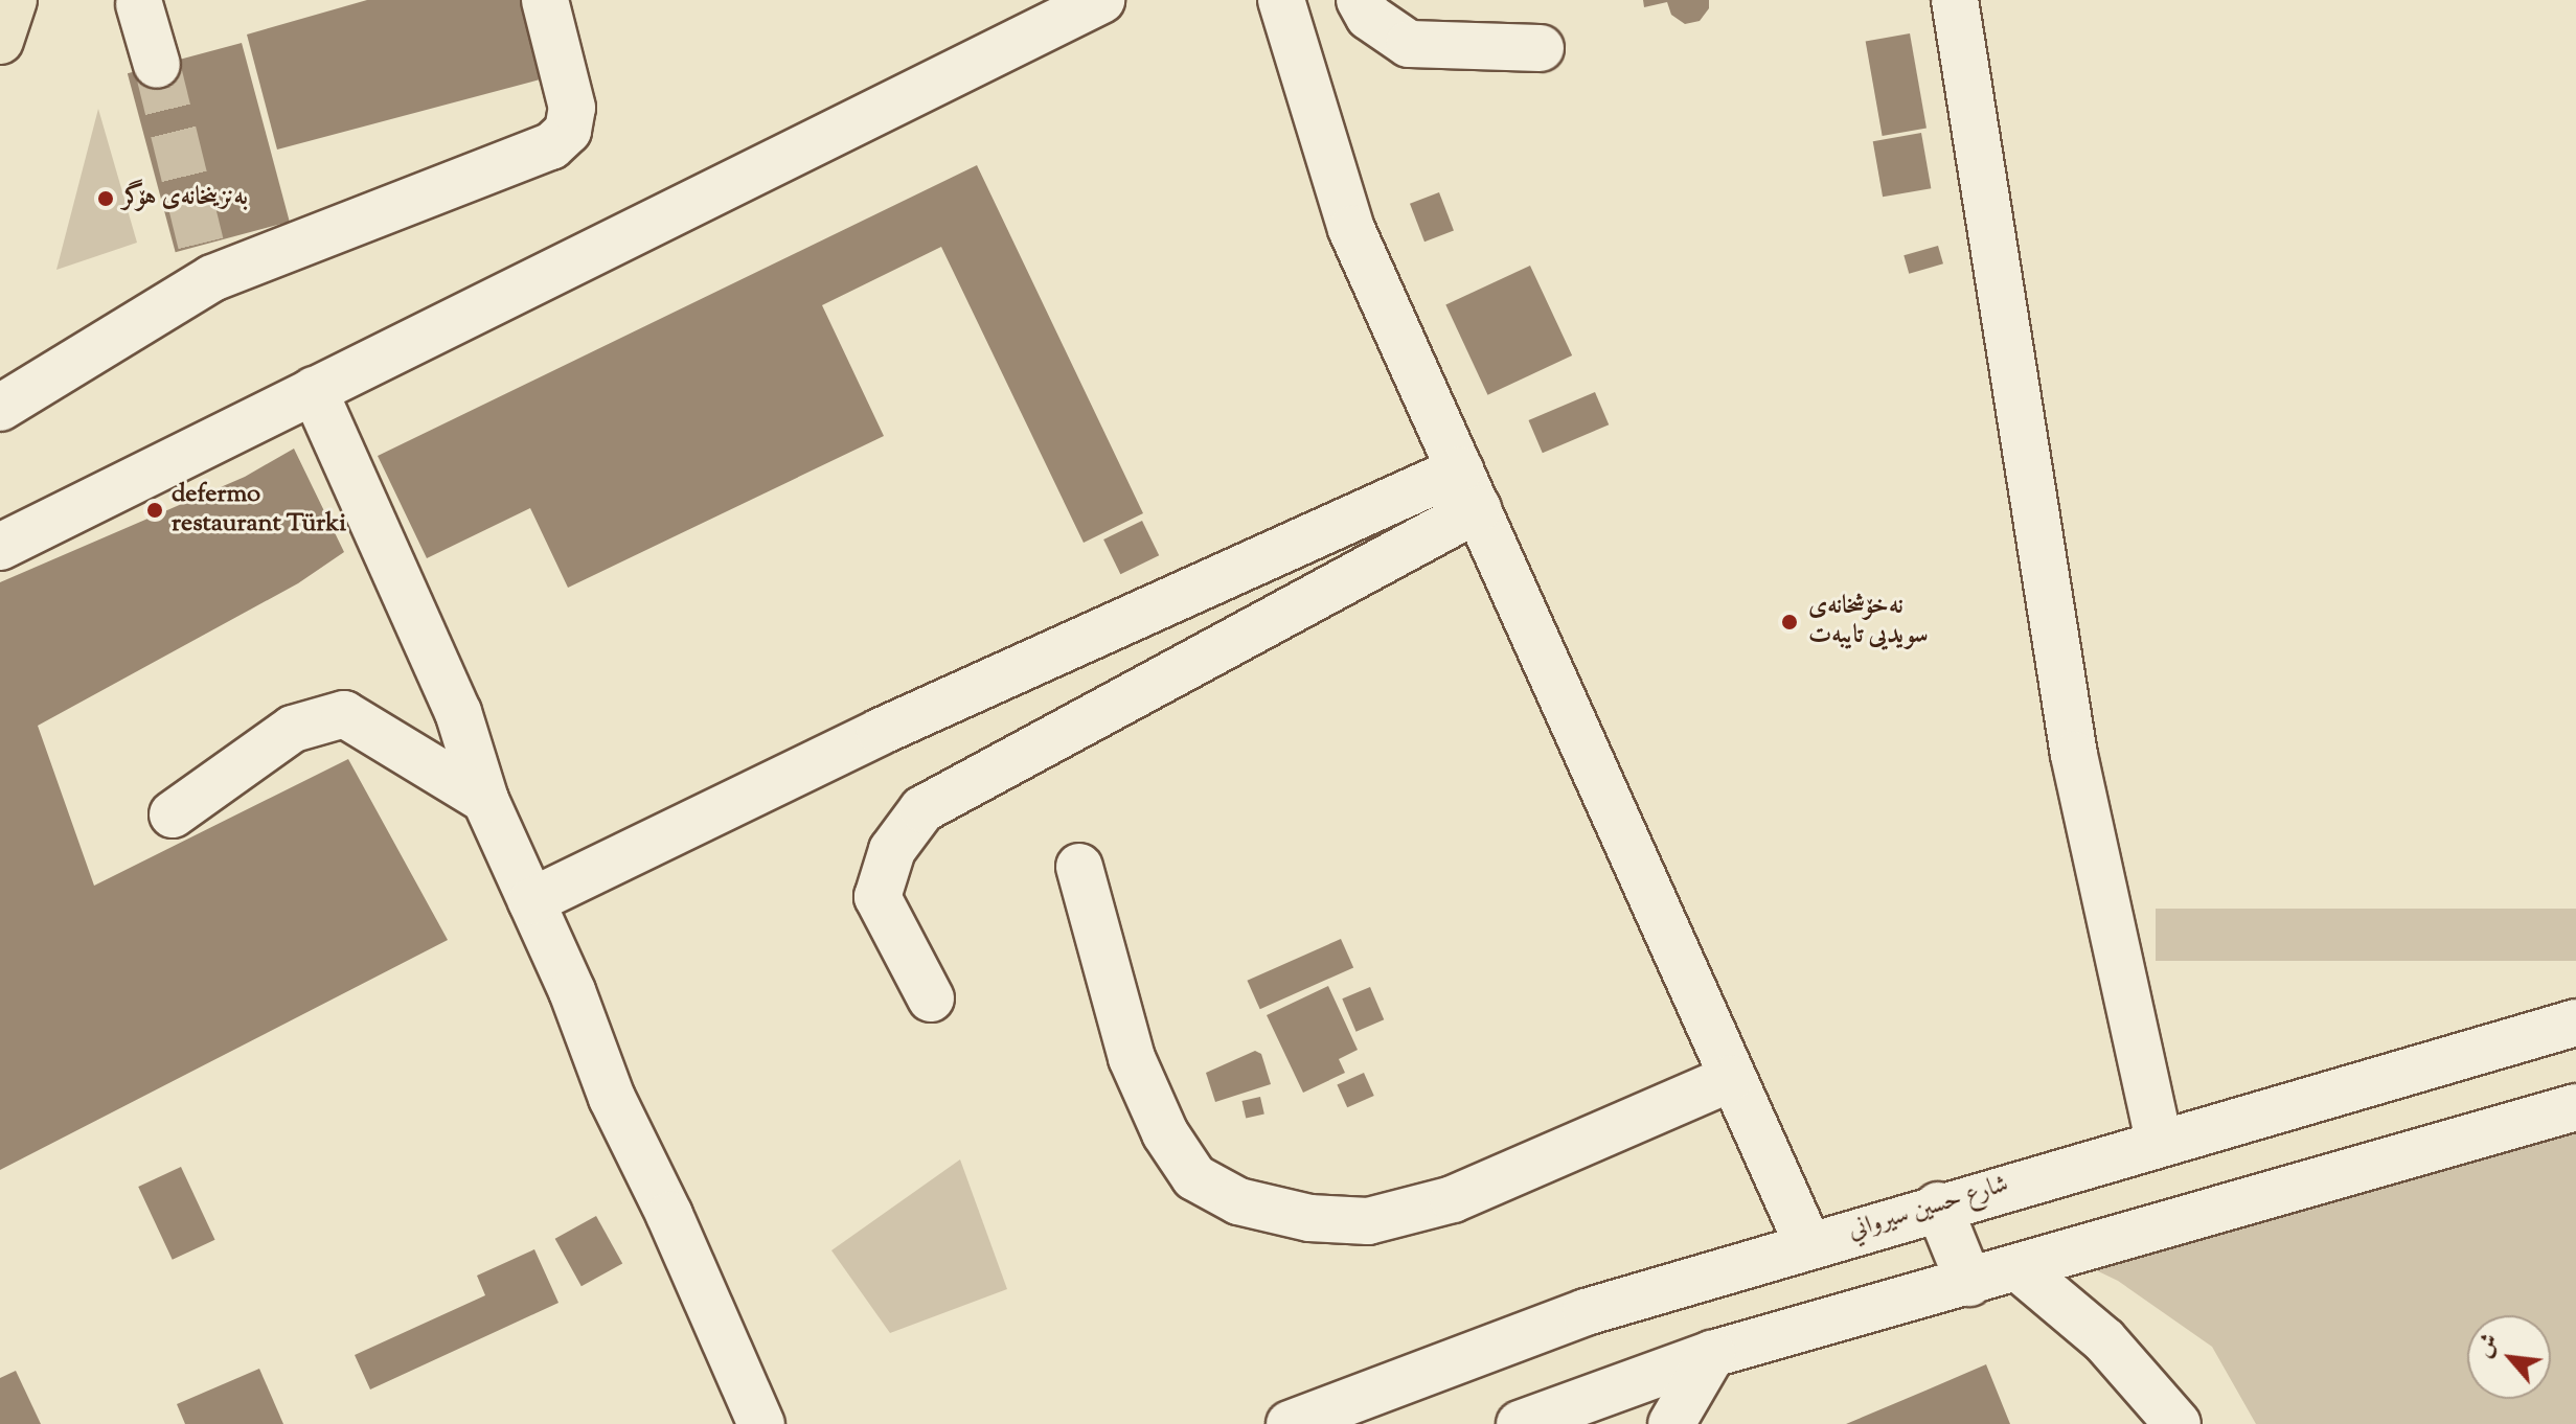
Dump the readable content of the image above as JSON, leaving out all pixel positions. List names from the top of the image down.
{
  "streets": {
    "street": ["شارع حسين سيرواني"]
  },
  "places": ["بەنزینخانەی هۆگر", "defermo restaurant Türki", "نەخۆشخانەی سویدیی تایبەت"],
  "north": "top left"
}
